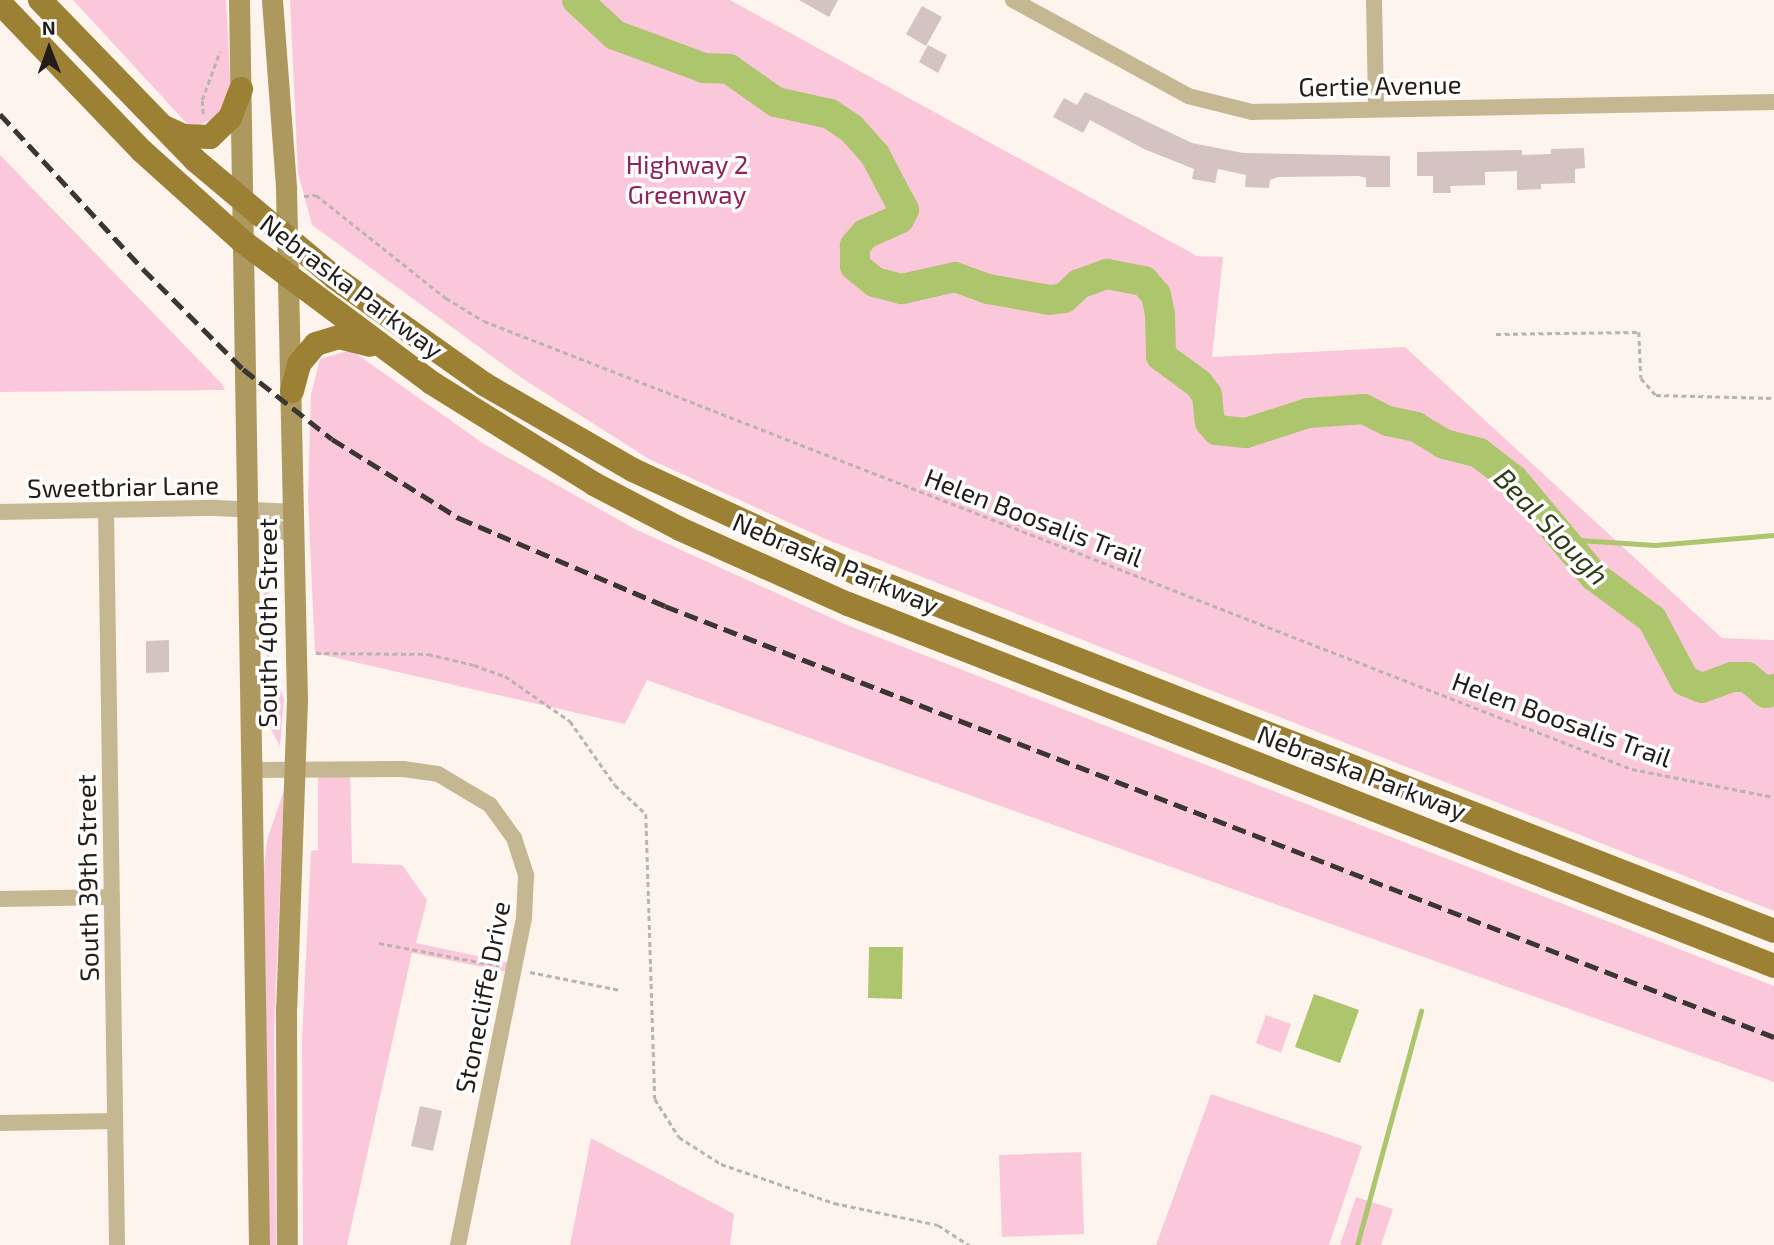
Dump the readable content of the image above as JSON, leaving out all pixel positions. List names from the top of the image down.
{
  "streets": {
    "main road": ["Nebraska Parkway", "South 40th Street"],
    "street": [
      "Gertie Avenue",
      "Sweetbriar Lane",
      "South 39th Street",
      "Stonecliffe Drive"
    ],
    "path": ["Helen Boosalis Trail"]
  },
  "crossings": [
    ["Nebraska Parkway", "South 40th Street"],
    ["Sweetbriar Lane", "South 40th Street"],
    ["Sweetbriar Lane", "South 39th Street"],
    ["South 40th Street", "Stonecliffe Drive"]
  ],
  "water": ["Beal Slough"],
  "parks": ["Highway 2 Greenway"],
  "north": "top"
}
